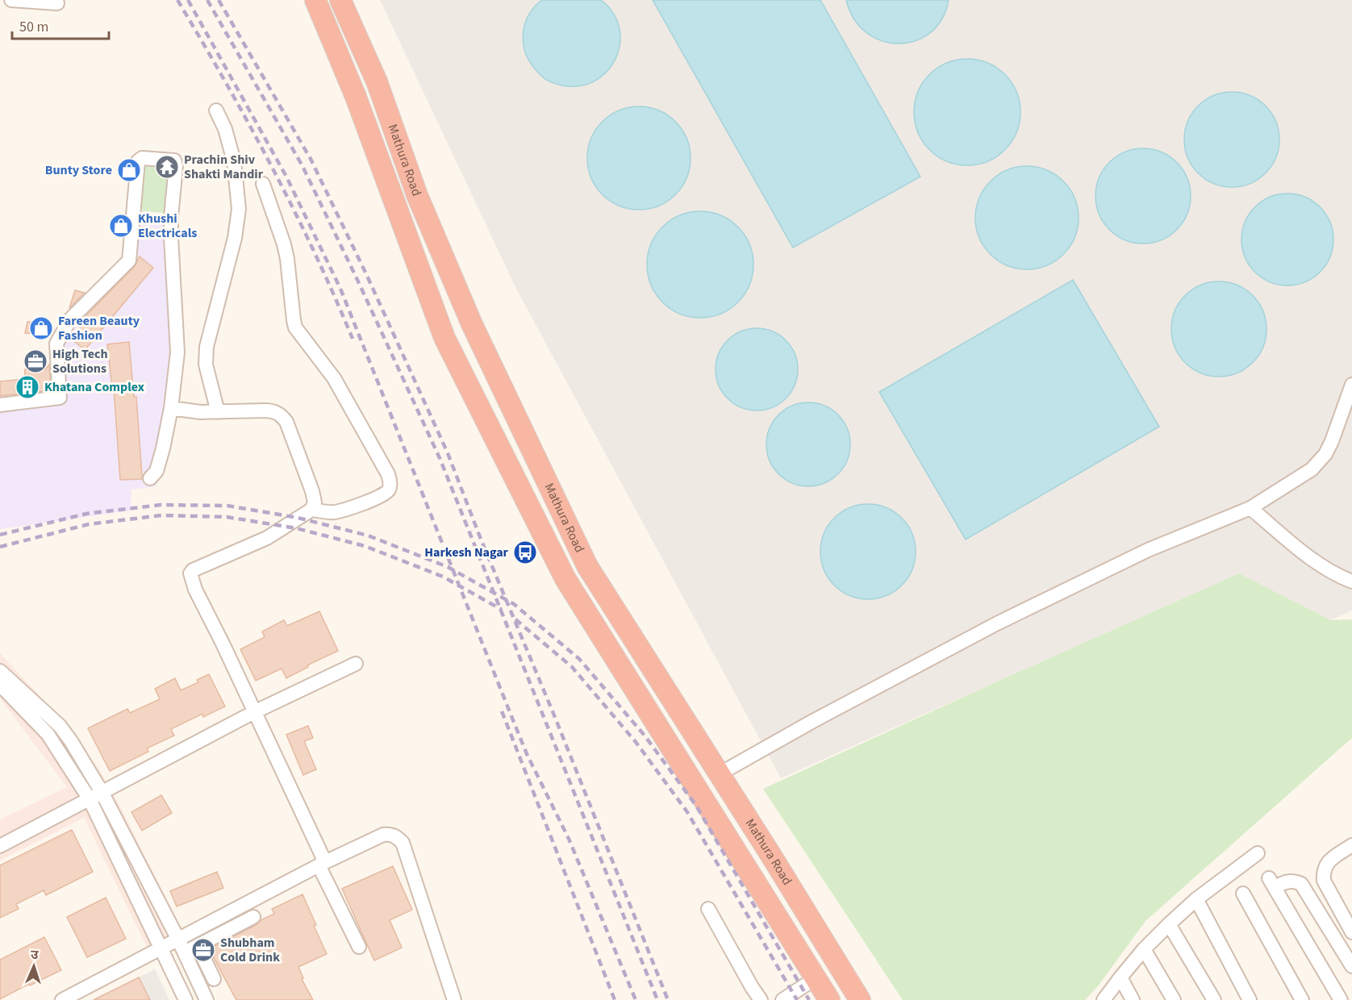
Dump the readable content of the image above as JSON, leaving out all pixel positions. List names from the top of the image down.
{
  "streets": {
    "highway": ["Mathura Road"]
  },
  "places": {
    "temple": ["Prachin Shiv Shakti Mandir"],
    "shop": ["Bunty Store", "Khushi Electricals", "Fareen Beauty Fashion"],
    "office": ["High Tech Solutions", "Shubham Cold Drink"],
    "building": ["Khatana Complex"],
    "bus stop": ["Harkesh Nagar"]
  },
  "scale_bar": "50 m",
  "north": "top"
}
